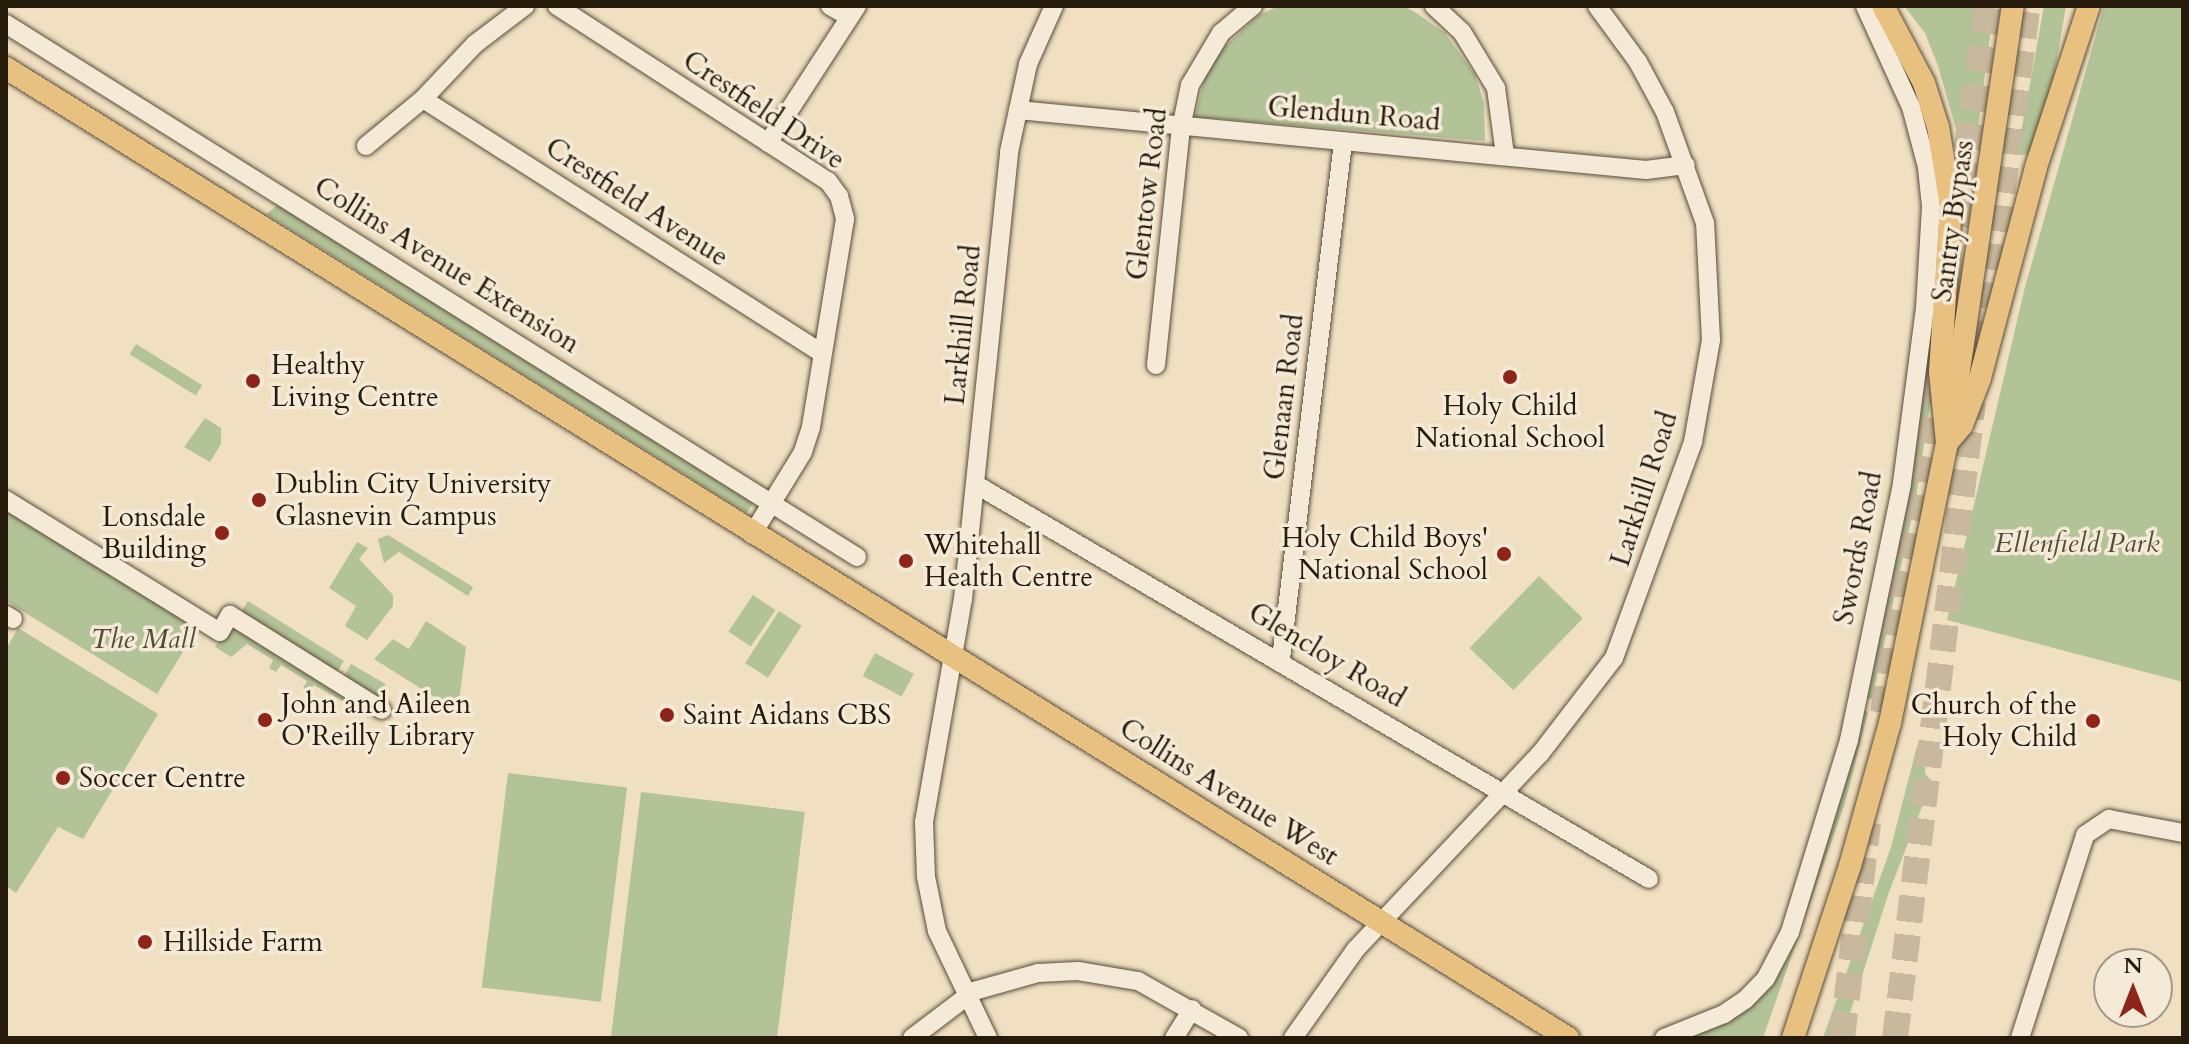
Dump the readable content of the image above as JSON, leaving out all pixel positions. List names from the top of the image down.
{
  "streets": {
    "main road": ["Santry Bypass", "Collins Avenue West"],
    "street": [
      "Crestfield Drive",
      "Glendun Road",
      "Glentow Road",
      "Crestfield Avenue",
      "Collins Avenue Extension",
      "Larkhill Road",
      "Glenaan Road",
      "Swords Road",
      "Glencloy Road"
    ]
  },
  "crossings": [
    ["Crestfield Drive", "Crestfield Avenue"],
    ["Crestfield Drive", "Collins Avenue Extension"],
    ["Crestfield Drive", "Collins Avenue West"],
    ["Glendun Road", "Glentow Road"],
    ["Glendun Road", "Larkhill Road"],
    ["Glendun Road", "Glenaan Road"],
    ["Larkhill Road", "Glencloy Road"],
    ["Larkhill Road", "Collins Avenue West"],
    ["Glenaan Road", "Glencloy Road"]
  ],
  "parks": ["Ellenfield Park", "The Mall"],
  "places": [
    "Holy Child National School",
    "Healthy Living Centre",
    "Dublin City University Glasnevin Campus",
    "Lonsdale Building",
    "Holy Child Boys' National School",
    "Whitehall Health Centre",
    "Saint Aidans CBS",
    "John and Aileen O'Reilly Library",
    "Church of the Holy Child",
    "Soccer Centre",
    "Hillside Farm"
  ],
  "north": "top"
}
